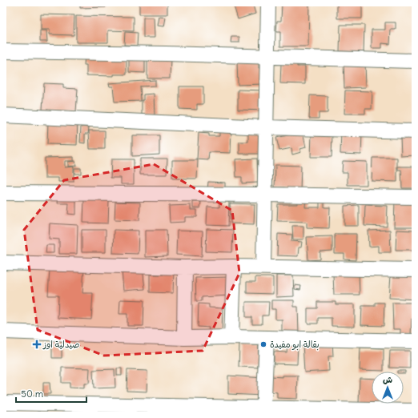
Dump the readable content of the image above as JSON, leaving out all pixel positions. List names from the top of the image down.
{
  "places": {
    "health": ["صيدلية اوز"],
    "other": ["بقالة ابو مفيدة"]
  },
  "scale_bar": "50 m",
  "north": "top"
}
